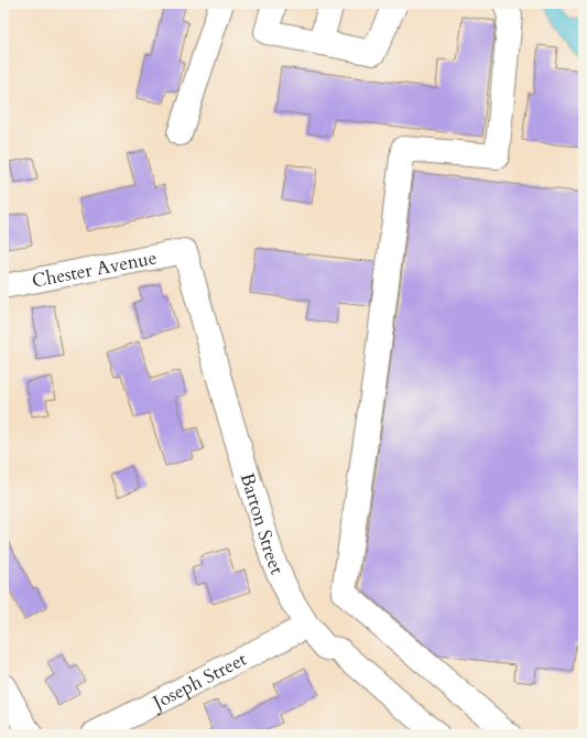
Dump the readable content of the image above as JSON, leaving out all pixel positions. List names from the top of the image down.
{
  "streets": {
    "street": ["Chester Avenue", "Barton Street", "Joseph Street"]
  },
  "crossings": [
    ["Chester Avenue", "Barton Street"],
    ["Barton Street", "Joseph Street"]
  ]
}
